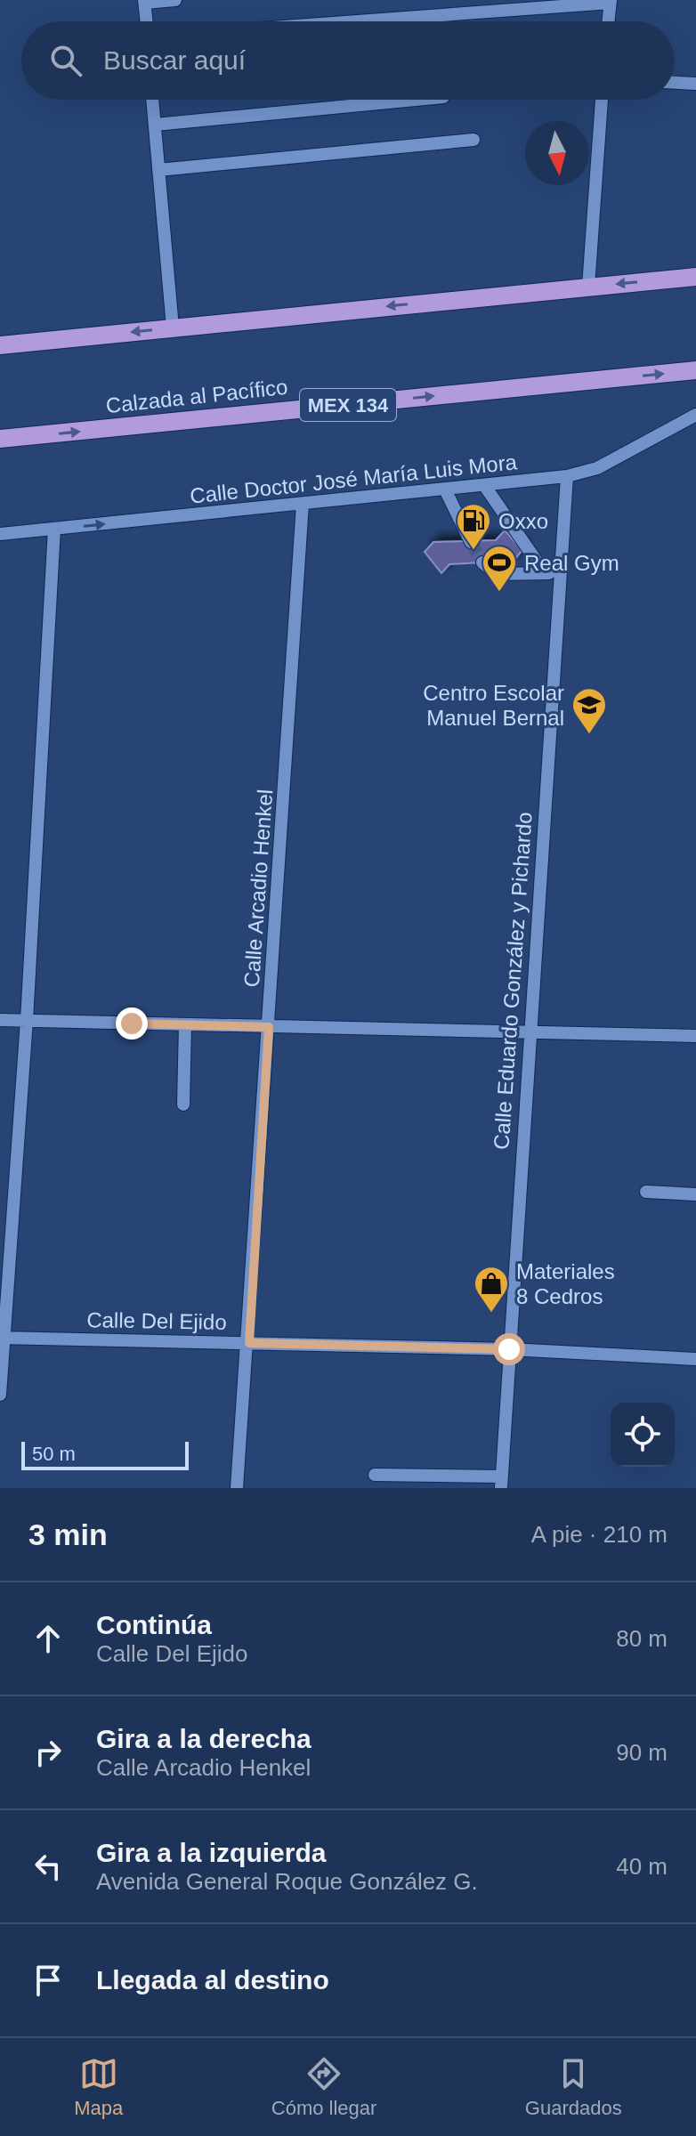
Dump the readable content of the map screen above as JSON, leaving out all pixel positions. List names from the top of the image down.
{
  "streets": {
    "main road": ["Calzada al Pacífico", "MEX 134"],
    "street": [
      "Calle Doctor José María Luis Mora",
      "Calle Arcadio Henkel",
      "Calle Eduardo González y Pichardo",
      "Calle Del Ejido"
    ]
  },
  "crossings": [
    ["Calle Doctor José María Luis Mora", "Calle Arcadio Henkel"],
    ["Calle Doctor José María Luis Mora", "Calle Eduardo González y Pichardo"],
    ["Calle Arcadio Henkel", "Calle Del Ejido"],
    ["Calle Eduardo González y Pichardo", "Calle Del Ejido"]
  ],
  "one_way": ["Calle Doctor José María Luis Mora"],
  "places": {
    "fuel station": ["Oxxo"],
    "sports": ["Real Gym"],
    "school or university": ["Centro Escolar Manuel Bernal"],
    "shop": ["Materiales 8 Cedros"]
  },
  "scale_bar": "50 m",
  "north": "bottom",
  "page": {
    "search": "Buscar aquí",
    "scale": "50 m",
    "heading": ["3 min", "A pie · 210 m"],
    "list": [
      ["Continúa", "Calle Del Ejido", "80 m"],
      ["Gira a la derecha", "Calle Arcadio Henkel", "90 m"],
      ["Gira a la izquierda", "Avenida General Roque González G.", "40 m"],
      "Llegada al destino"
    ],
    "nav": ["Mapa", "Cómo llegar", "Guardados"]
  }
}
